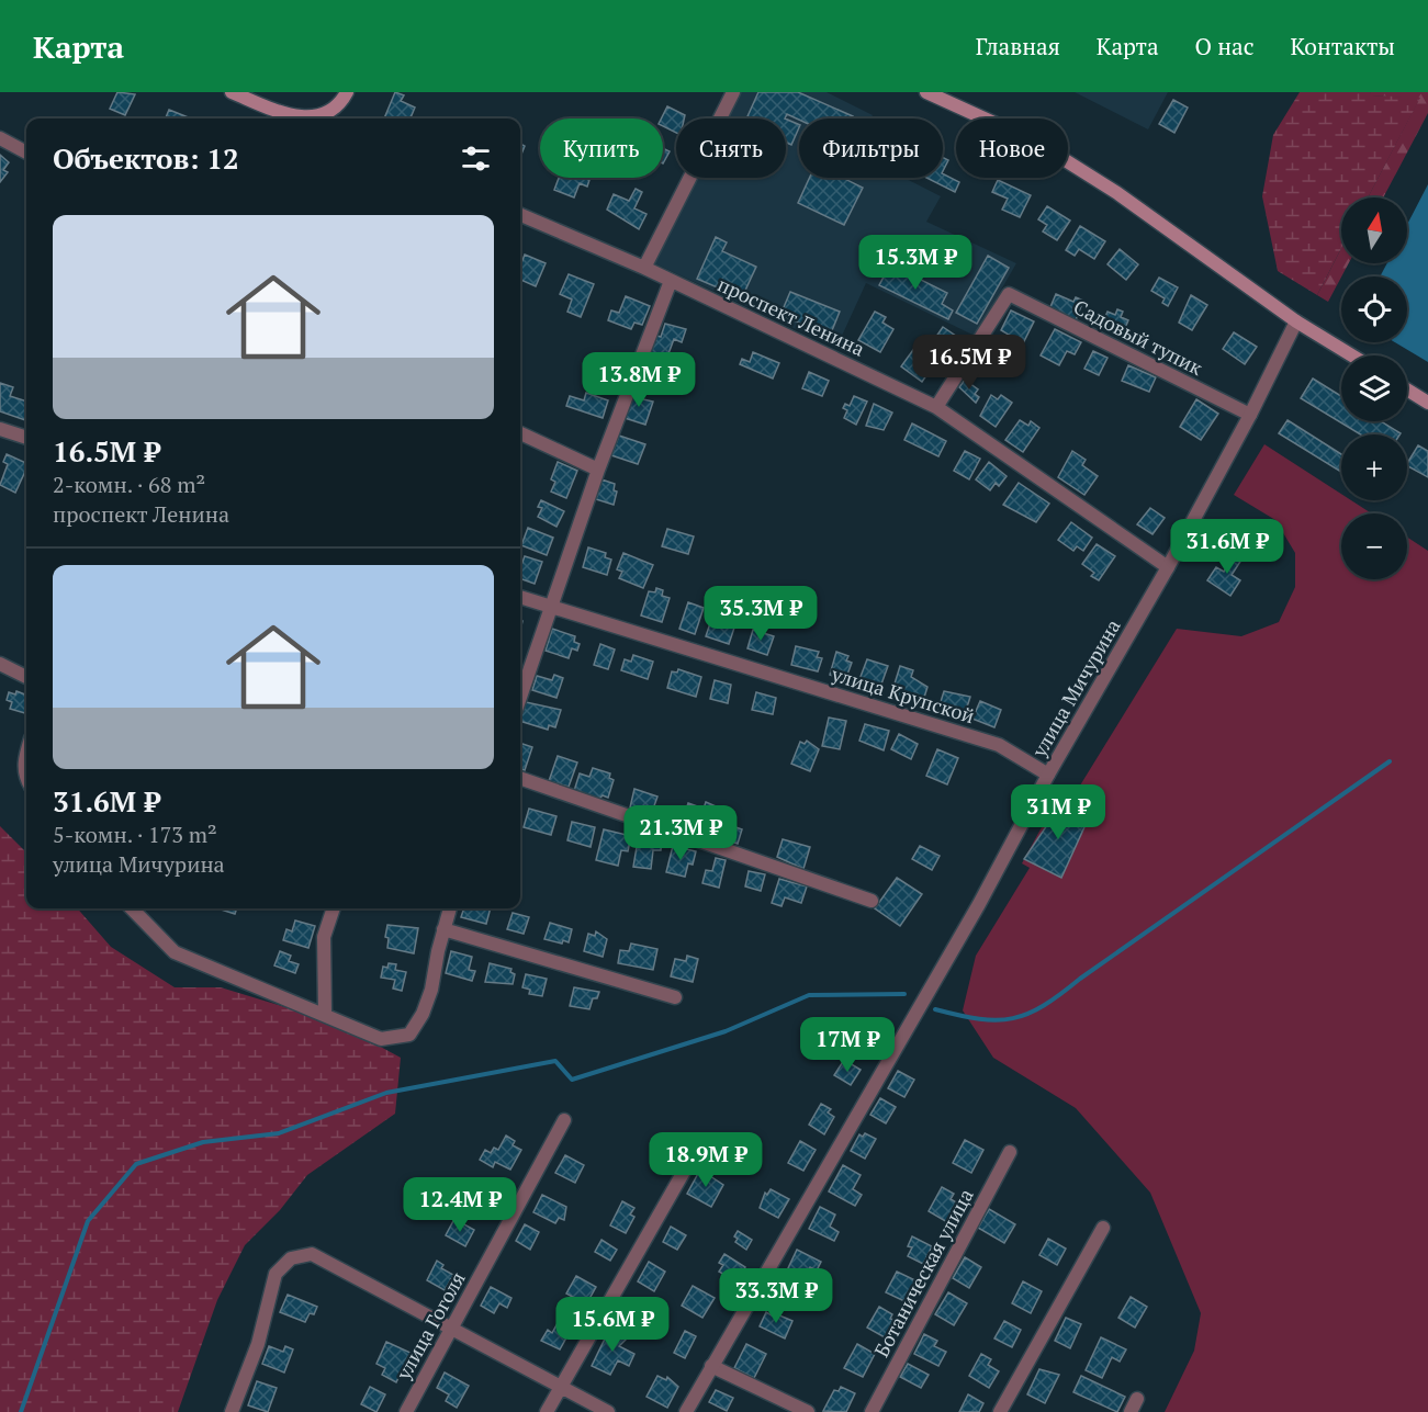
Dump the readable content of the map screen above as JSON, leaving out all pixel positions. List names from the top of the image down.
{
  "streets": {
    "street": [
      "проспект Ленина",
      "Садовый тупик",
      "улица Мичурина",
      "улица Крупской",
      "Ботаническая улица",
      "улица Гоголя"
    ]
  },
  "crossings": [
    ["проспект Ленина", "Садовый тупик"],
    ["проспект Ленина", "улица Мичурина"],
    ["Садовый тупик", "улица Мичурина"],
    ["улица Мичурина", "улица Крупской"]
  ],
  "north": "top",
  "page": {
    "header": "Карта",
    "nav": [
      "Главная",
      "Карта",
      "О нас",
      "Контакты"
    ],
    "chip": [
      "Купить",
      "Снять",
      "Фильтры",
      "Новое"
    ],
    "heading": "Объектов: 12",
    "map_buttons": ["+", "−"],
    "list": [
      {
        "name": "16.5M ₽",
        "note": "2-комн. · 68 m² · проспект Ленина"
      },
      {
        "name": "31.6M ₽",
        "note": "5-комн. · 173 m² · улица Мичурина"
      }
    ],
    "price": [
      "15.3M ₽",
      "16.5M ₽",
      "13.8M ₽",
      "31.6M ₽",
      "35.3M ₽",
      "31M ₽",
      "21.3M ₽",
      "17M ₽",
      "18.9M ₽",
      "12.4M ₽",
      "33.3M ₽",
      "15.6M ₽"
    ]
  }
}
